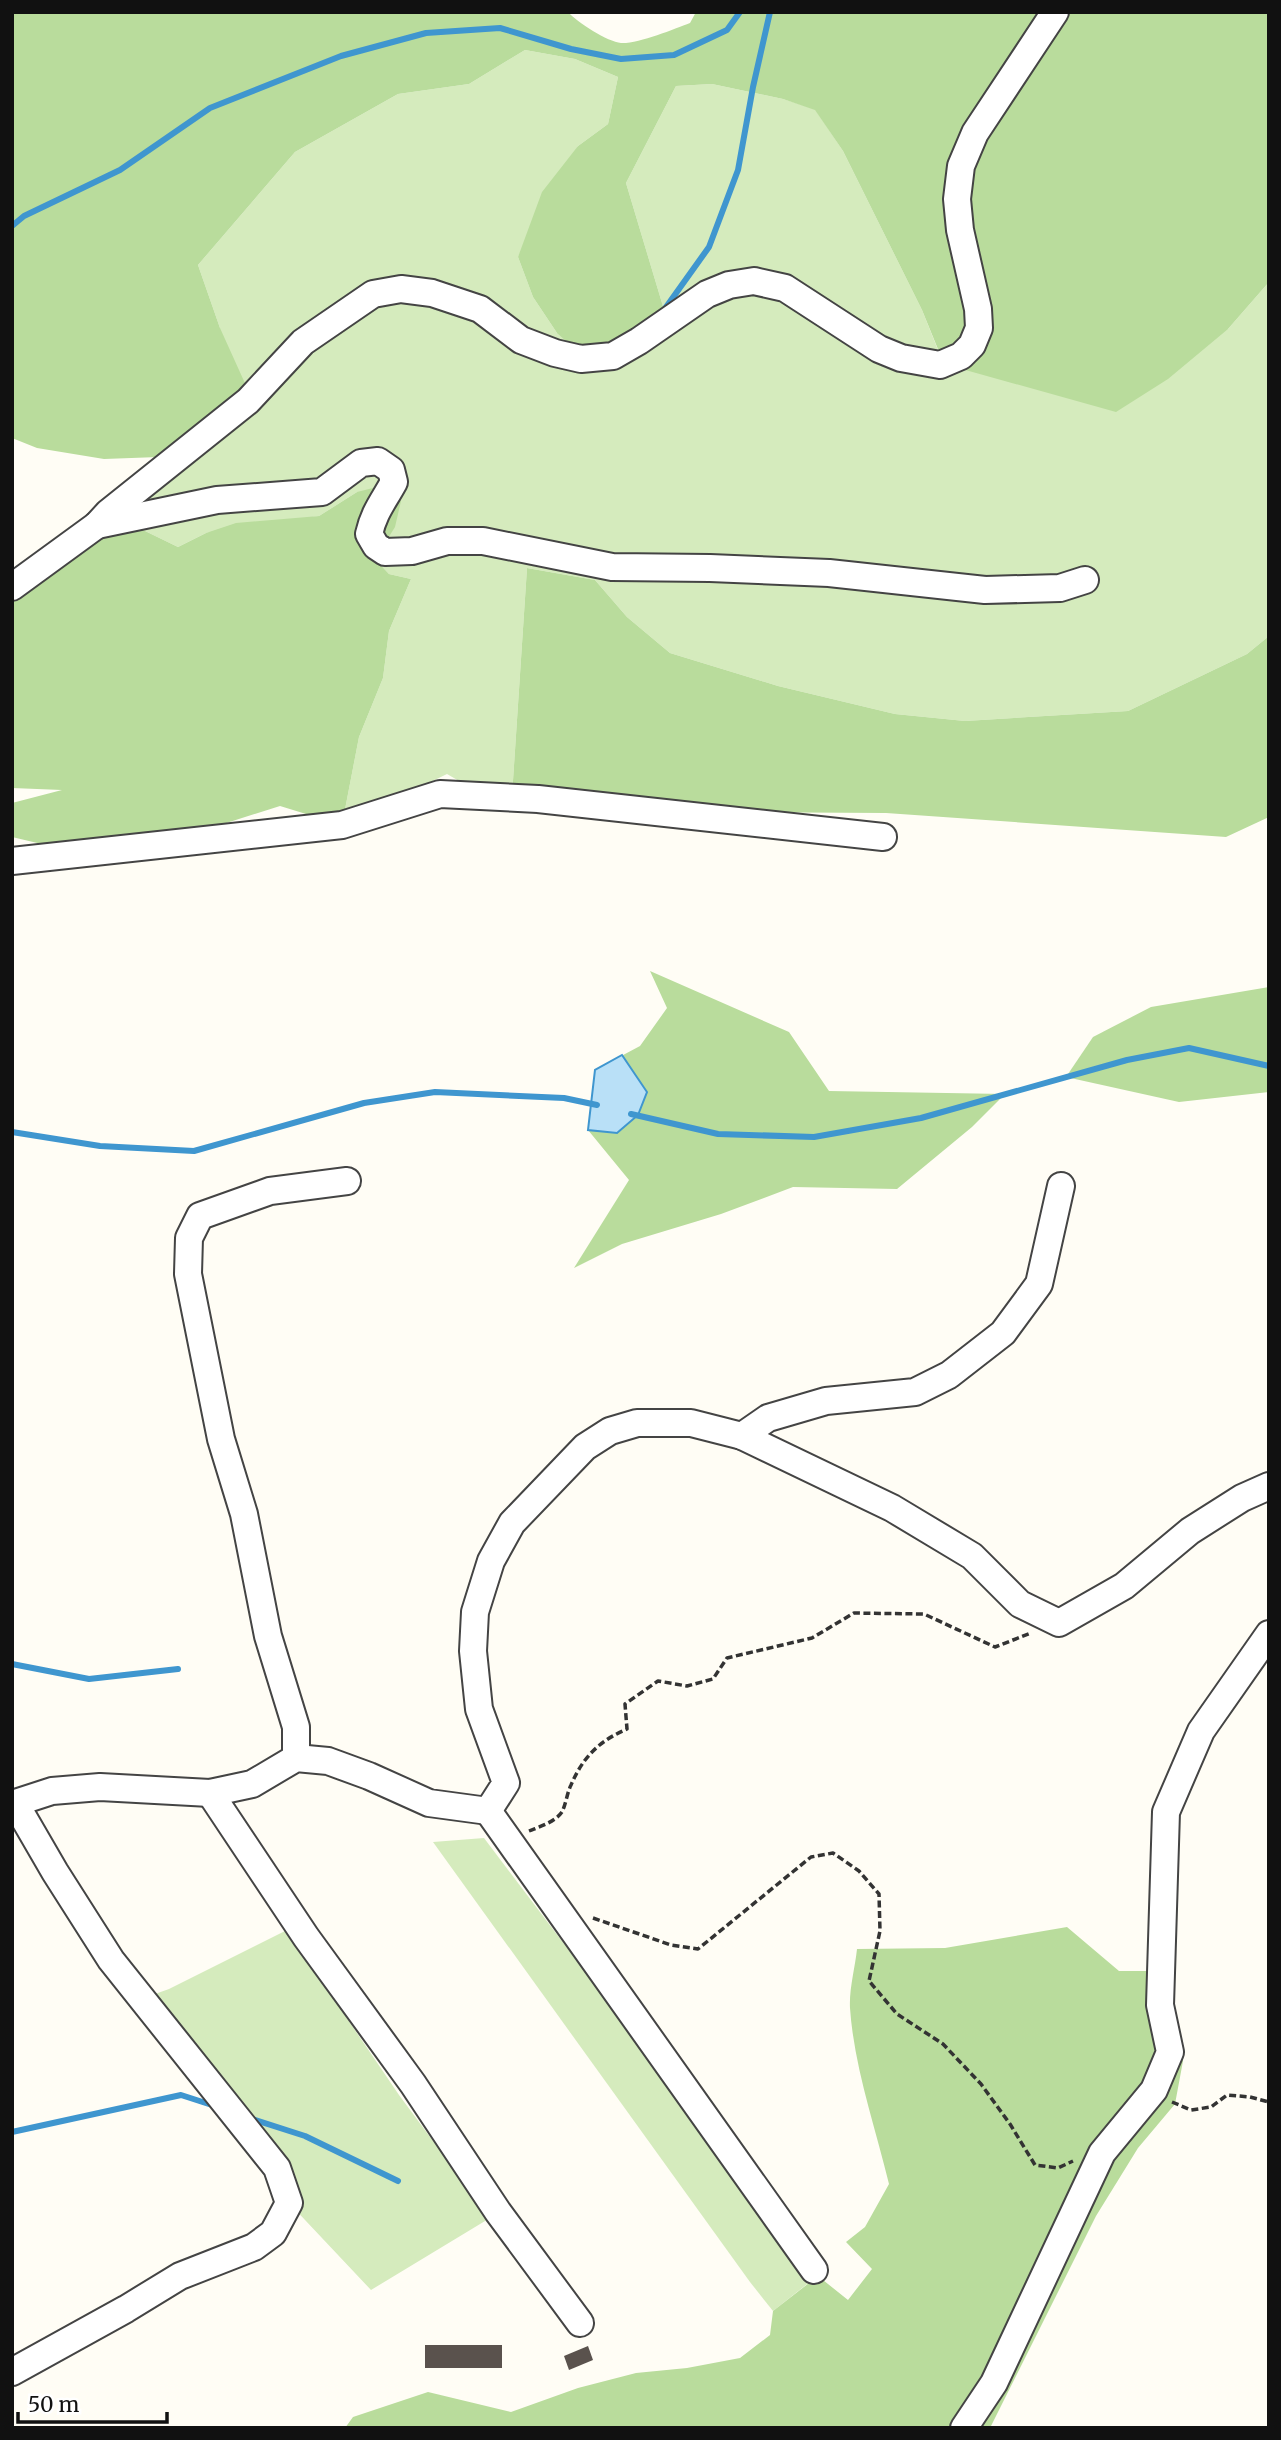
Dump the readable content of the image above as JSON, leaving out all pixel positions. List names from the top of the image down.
{
  "scale_bar": "50 m"
}
